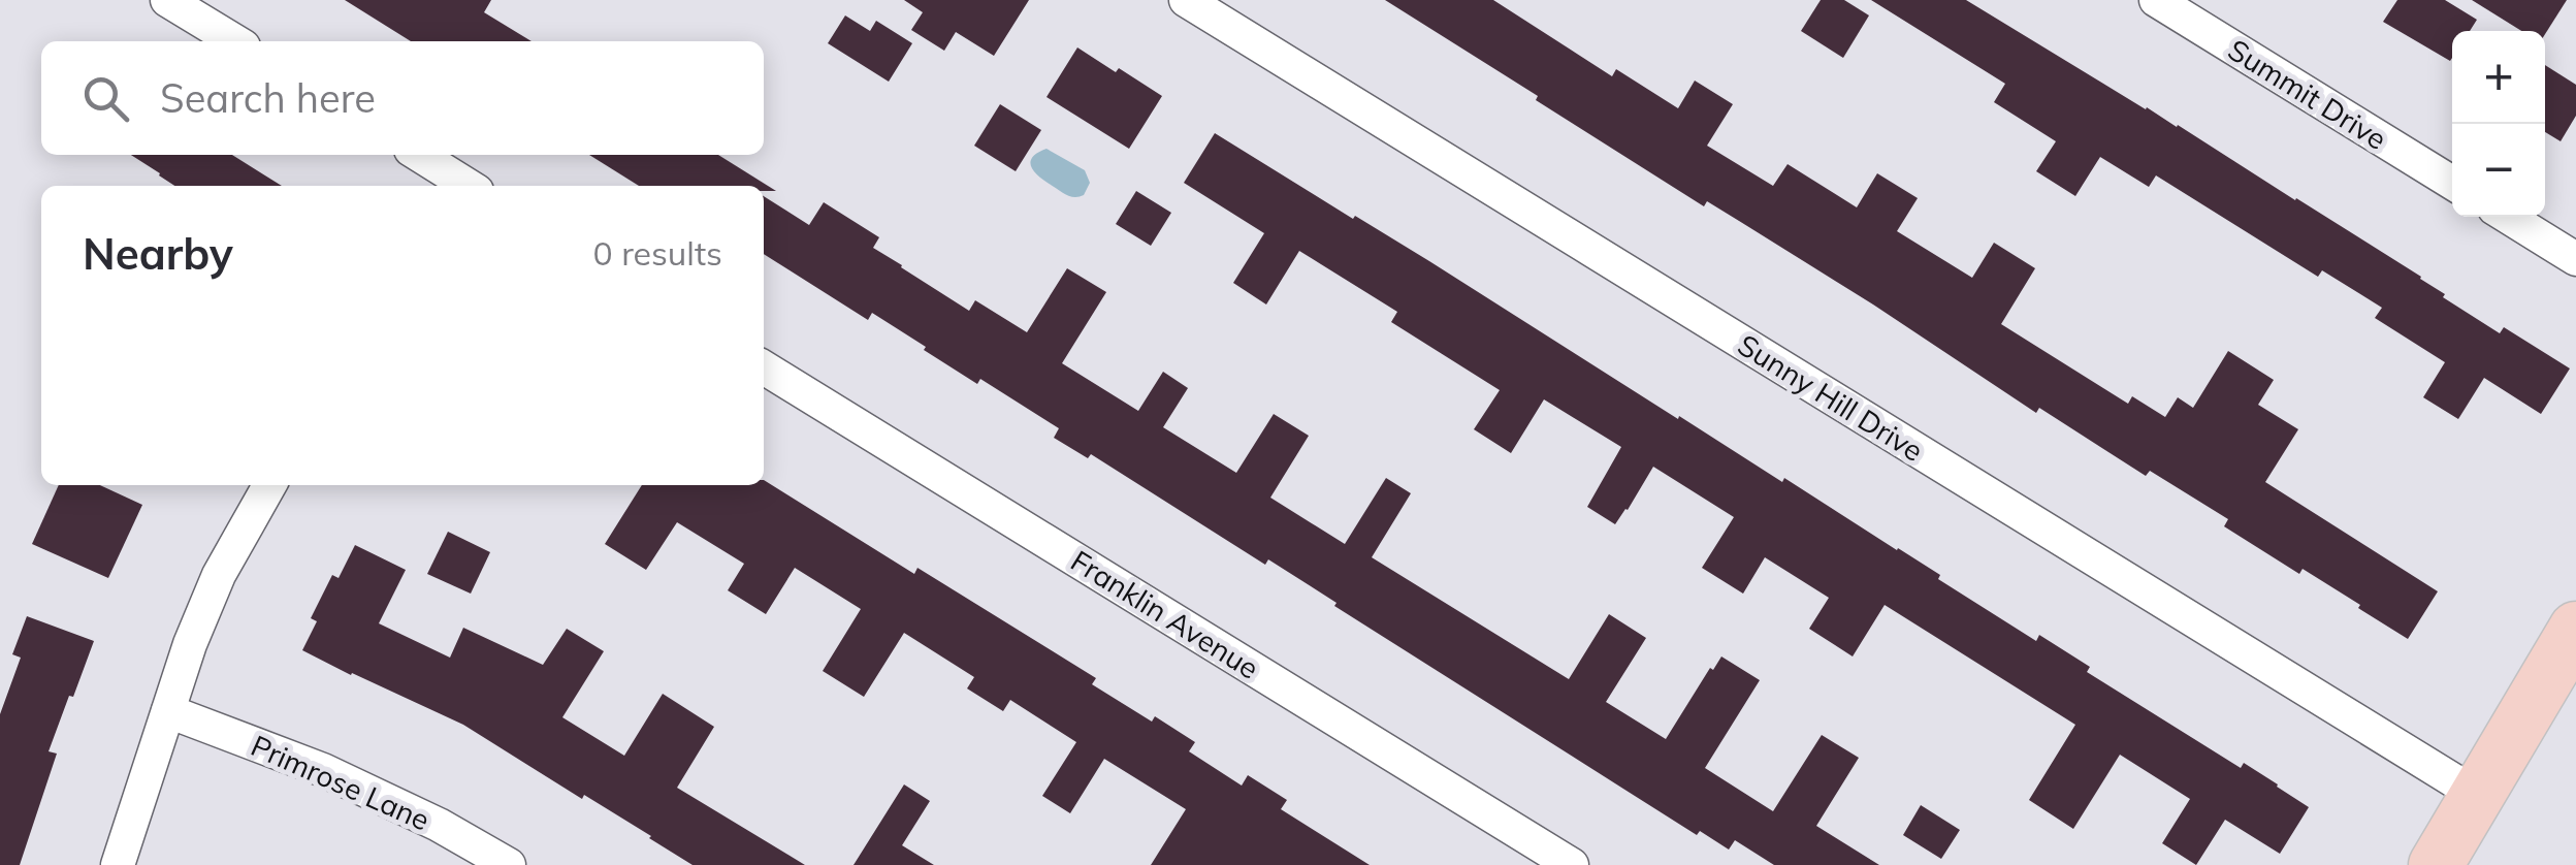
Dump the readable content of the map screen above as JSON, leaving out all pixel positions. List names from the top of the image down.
{
  "streets": {
    "street": [
      "Summit Drive",
      "Sunny Hill Drive",
      "Franklin Avenue",
      "Primrose Lane"
    ]
  },
  "page": {
    "map_buttons": ["+", "−"],
    "search": "Search here",
    "heading": ["Nearby", "0 results"]
  }
}
